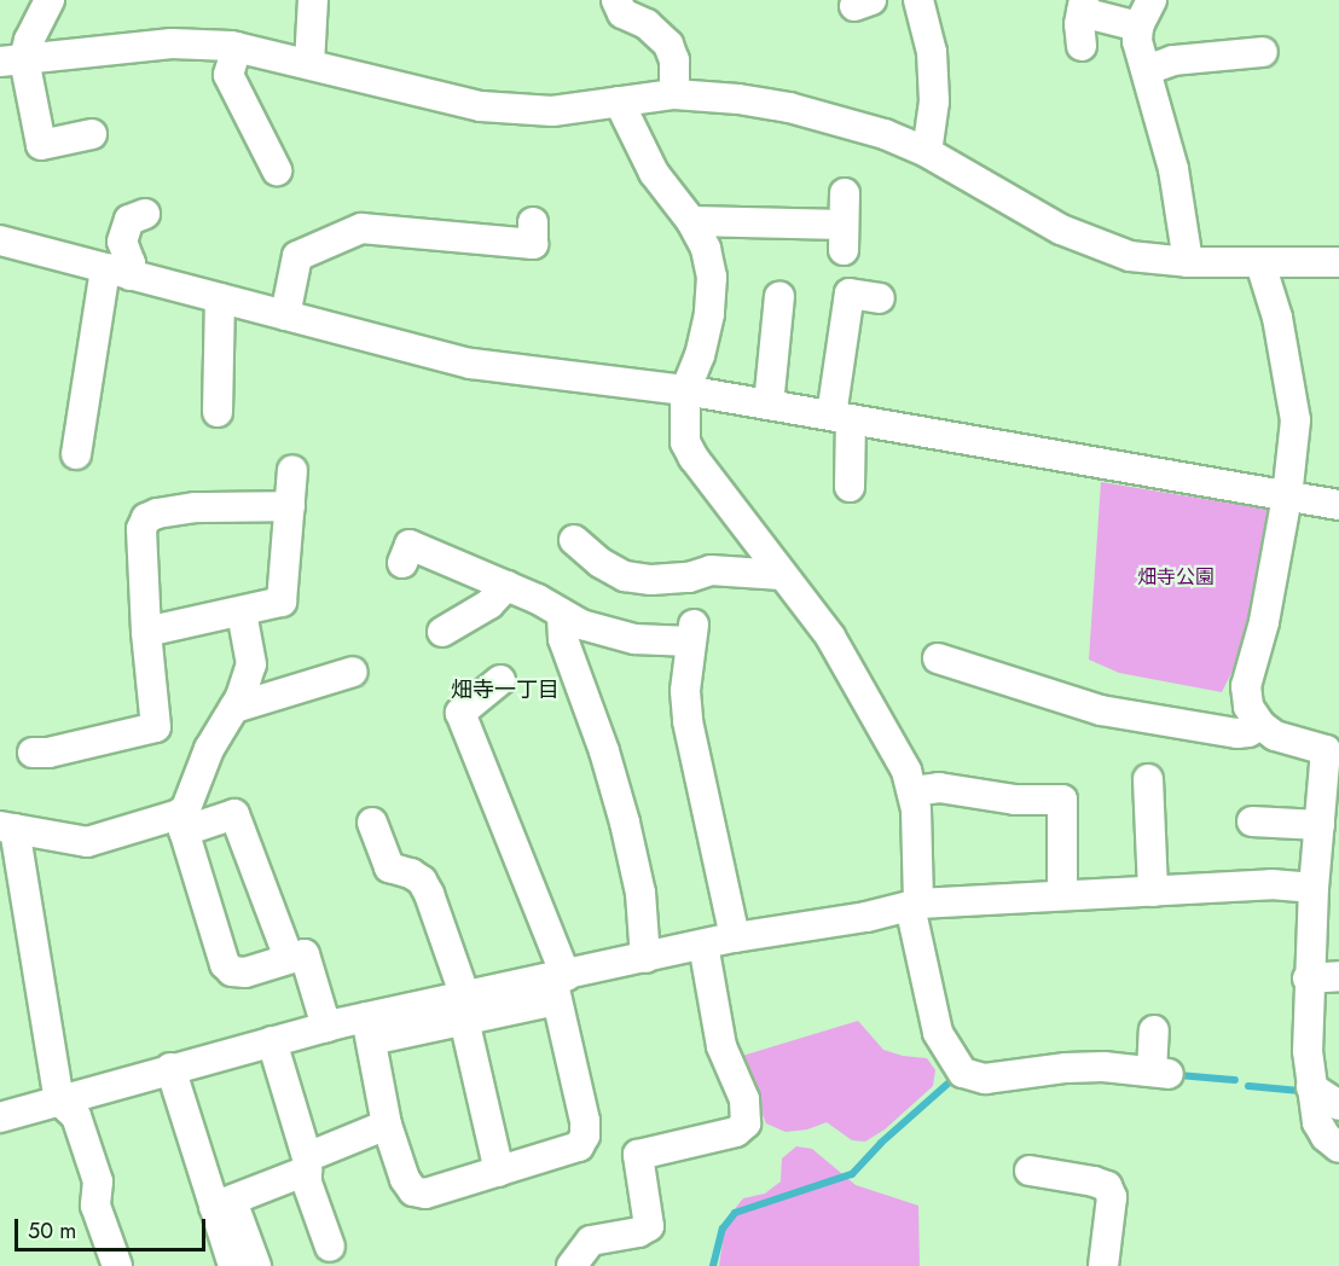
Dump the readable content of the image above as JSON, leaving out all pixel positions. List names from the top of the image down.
{
  "districts": ["畑寺一丁目"],
  "parks": ["畑寺公園"],
  "scale_bar": "50 m"
}
